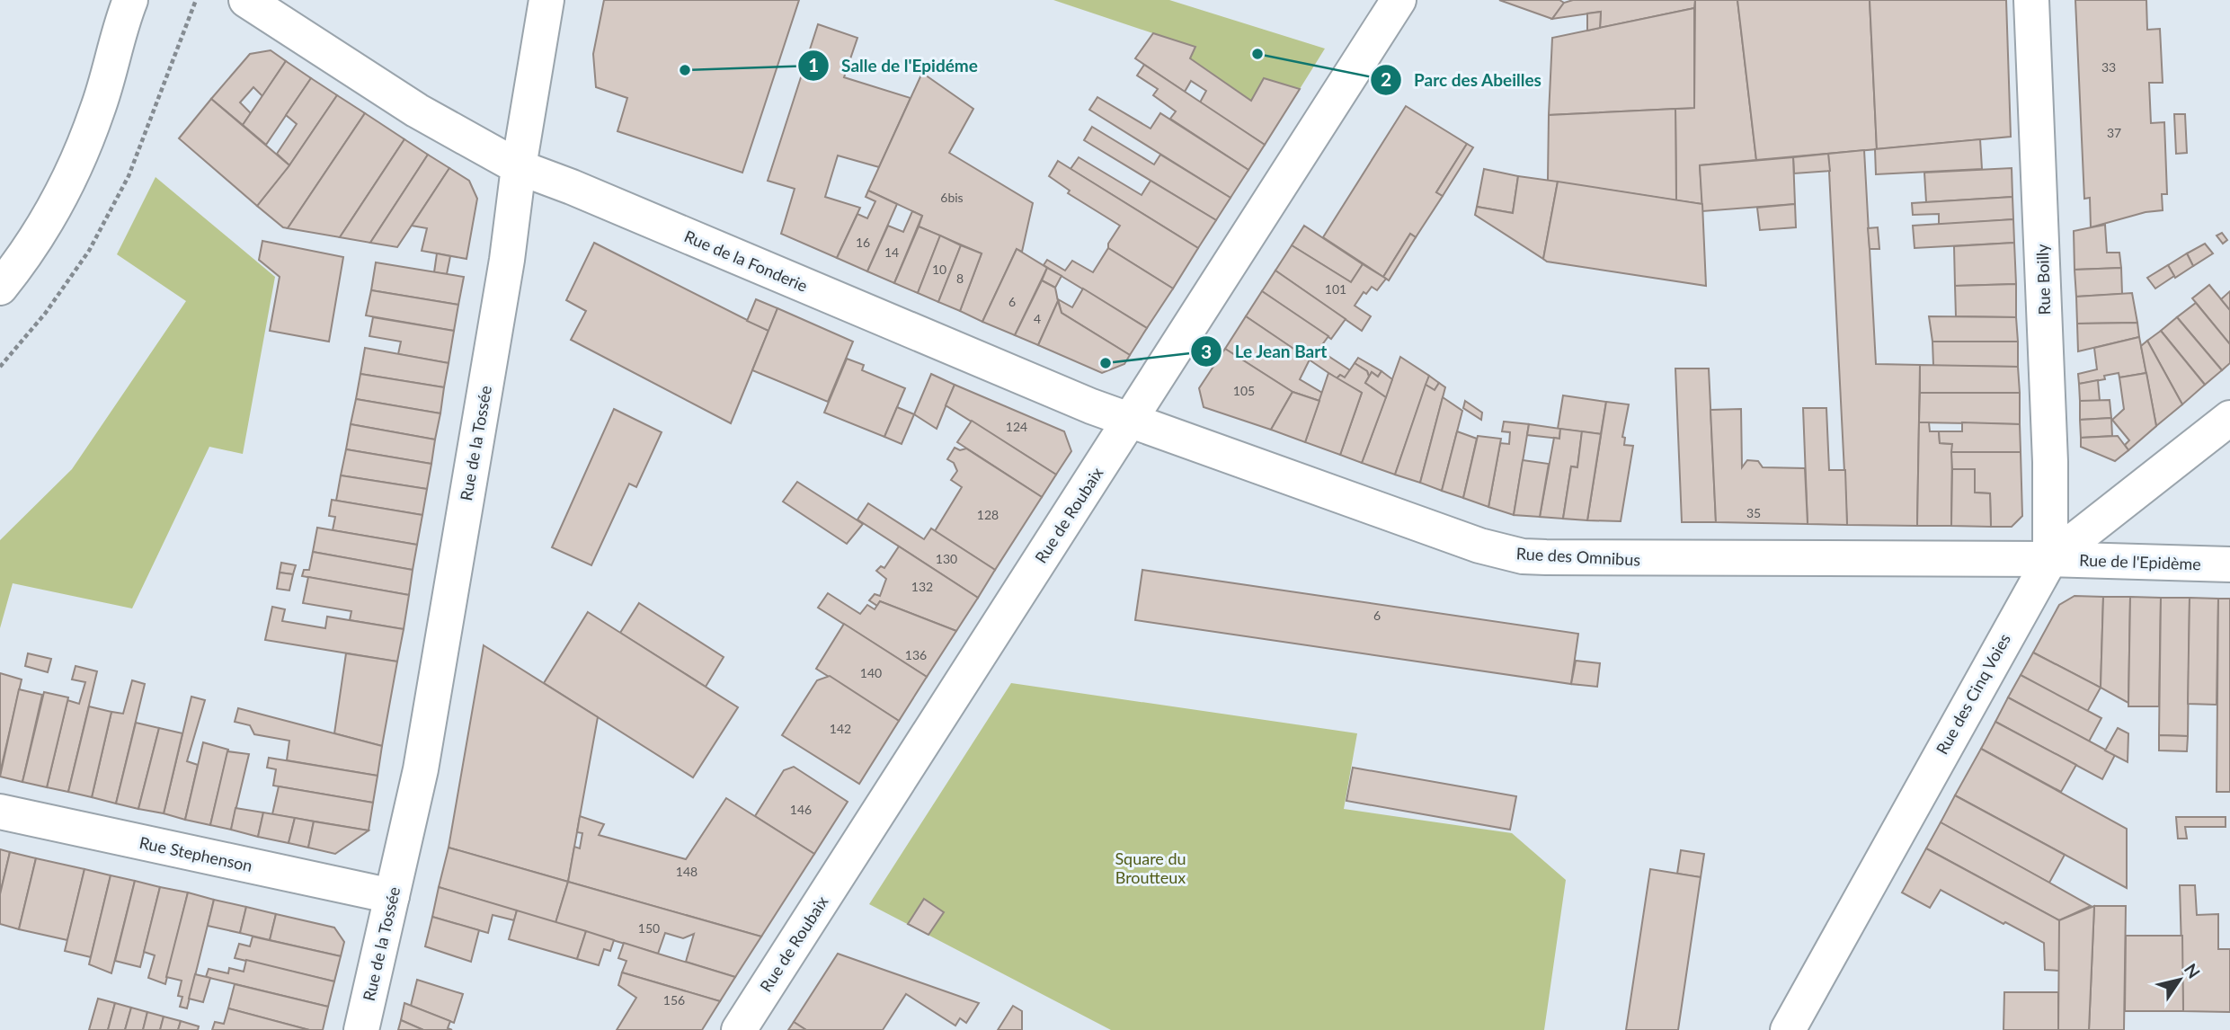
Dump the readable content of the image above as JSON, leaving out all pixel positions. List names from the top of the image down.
{
  "streets": {
    "street": [
      "Rue de la Fonderie",
      "Rue Boilly",
      "Rue de la Tossée",
      "Rue de Roubaix",
      "Rue des Omnibus",
      "Rue de l'Epidème",
      "Rue des Cinq Voies",
      "Rue Stephenson"
    ]
  },
  "crossings": [
    ["Rue de la Fonderie", "Rue de la Tossée"],
    ["Rue de la Fonderie", "Rue de Roubaix"],
    ["Rue de la Fonderie", "Rue des Omnibus"],
    ["Rue Boilly", "Rue des Omnibus"],
    ["Rue Boilly", "Rue de l'Epidème"],
    ["Rue Boilly", "Rue des Cinq Voies"],
    ["Rue de la Tossée", "Rue Stephenson"],
    ["Rue de Roubaix", "Rue des Omnibus"],
    ["Rue des Omnibus", "Rue de l'Epidème"],
    ["Rue des Omnibus", "Rue des Cinq Voies"],
    ["Rue de l'Epidème", "Rue des Cinq Voies"]
  ],
  "parks": ["Square du Broutteux"],
  "places": ["Parc des Abeilles", "Salle de l'Epidéme", "Le Jean Bart"],
  "house_numbers": [
    "33",
    "37",
    "6bis",
    "16",
    "14",
    "10",
    "8",
    "101",
    "6",
    "4",
    "105",
    "124",
    "35",
    "128",
    "130",
    "132",
    "6",
    "136",
    "140",
    "142",
    "146",
    "148",
    "150",
    "156"
  ],
  "north": "top right"
}
